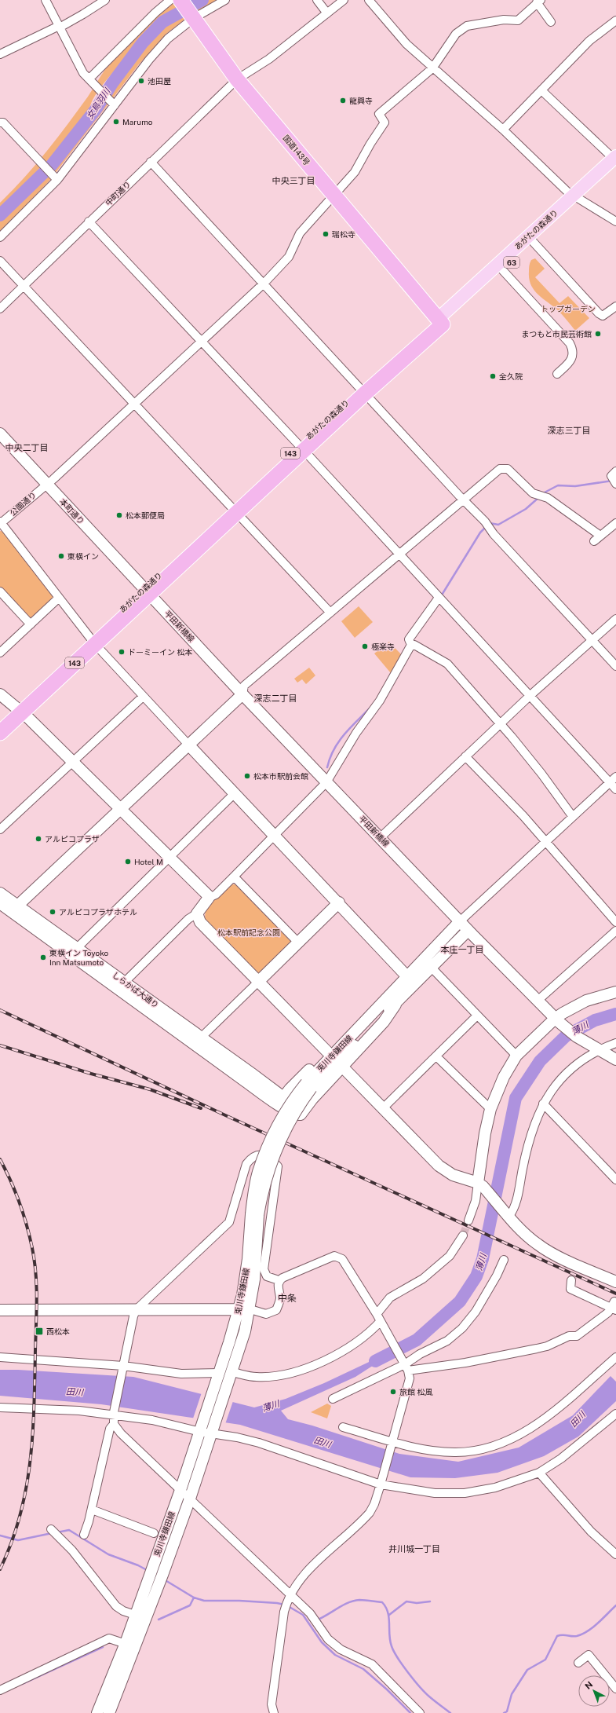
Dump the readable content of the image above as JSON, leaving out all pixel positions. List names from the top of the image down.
{
  "streets": {
    "highway": ["国道143号", "あがたの森通り", "143"],
    "main road": ["63"],
    "street": [
      "中町通り",
      "公園通り",
      "本町通り",
      "平田新橋線",
      "しらかば大通り",
      "兎川寺鎌田線"
    ]
  },
  "crossings": [
    ["国道143号", "中町通り"],
    ["国道143号", "あがたの森通り"],
    ["国道143号", "公園通り"],
    ["あがたの森通り", "本町通り"],
    ["あがたの森通り", "平田新橋線"],
    ["公園通り", "本町通り"],
    ["本町通り", "平田新橋線"],
    ["平田新橋線", "兎川寺鎌田線"]
  ],
  "districts": [
    "中央三丁目",
    "深志三丁目",
    "中央二丁目",
    "深志二丁目",
    "本庄一丁目",
    "中条",
    "井川城一丁目"
  ],
  "water": ["女鳥羽川", "薄川", "田川"],
  "parks": ["トップガーデン", "松本駅前記念公園"],
  "places": {
    "other": [
      "池田屋",
      "龍興寺",
      "Marumo",
      "瑞松寺",
      "まつもと市民芸術館",
      "全久院",
      "松本郵便局",
      "東横イン",
      "極楽寺",
      "ドーミーイン 松本",
      "松本市駅前会館",
      "アルピコプラザ",
      "Hotel M",
      "アルピコプラザホテル",
      "東横イン Toyoko Inn Matsumoto",
      "旅館 松風"
    ],
    "transit": ["西松本"]
  },
  "north": "top left"
}
